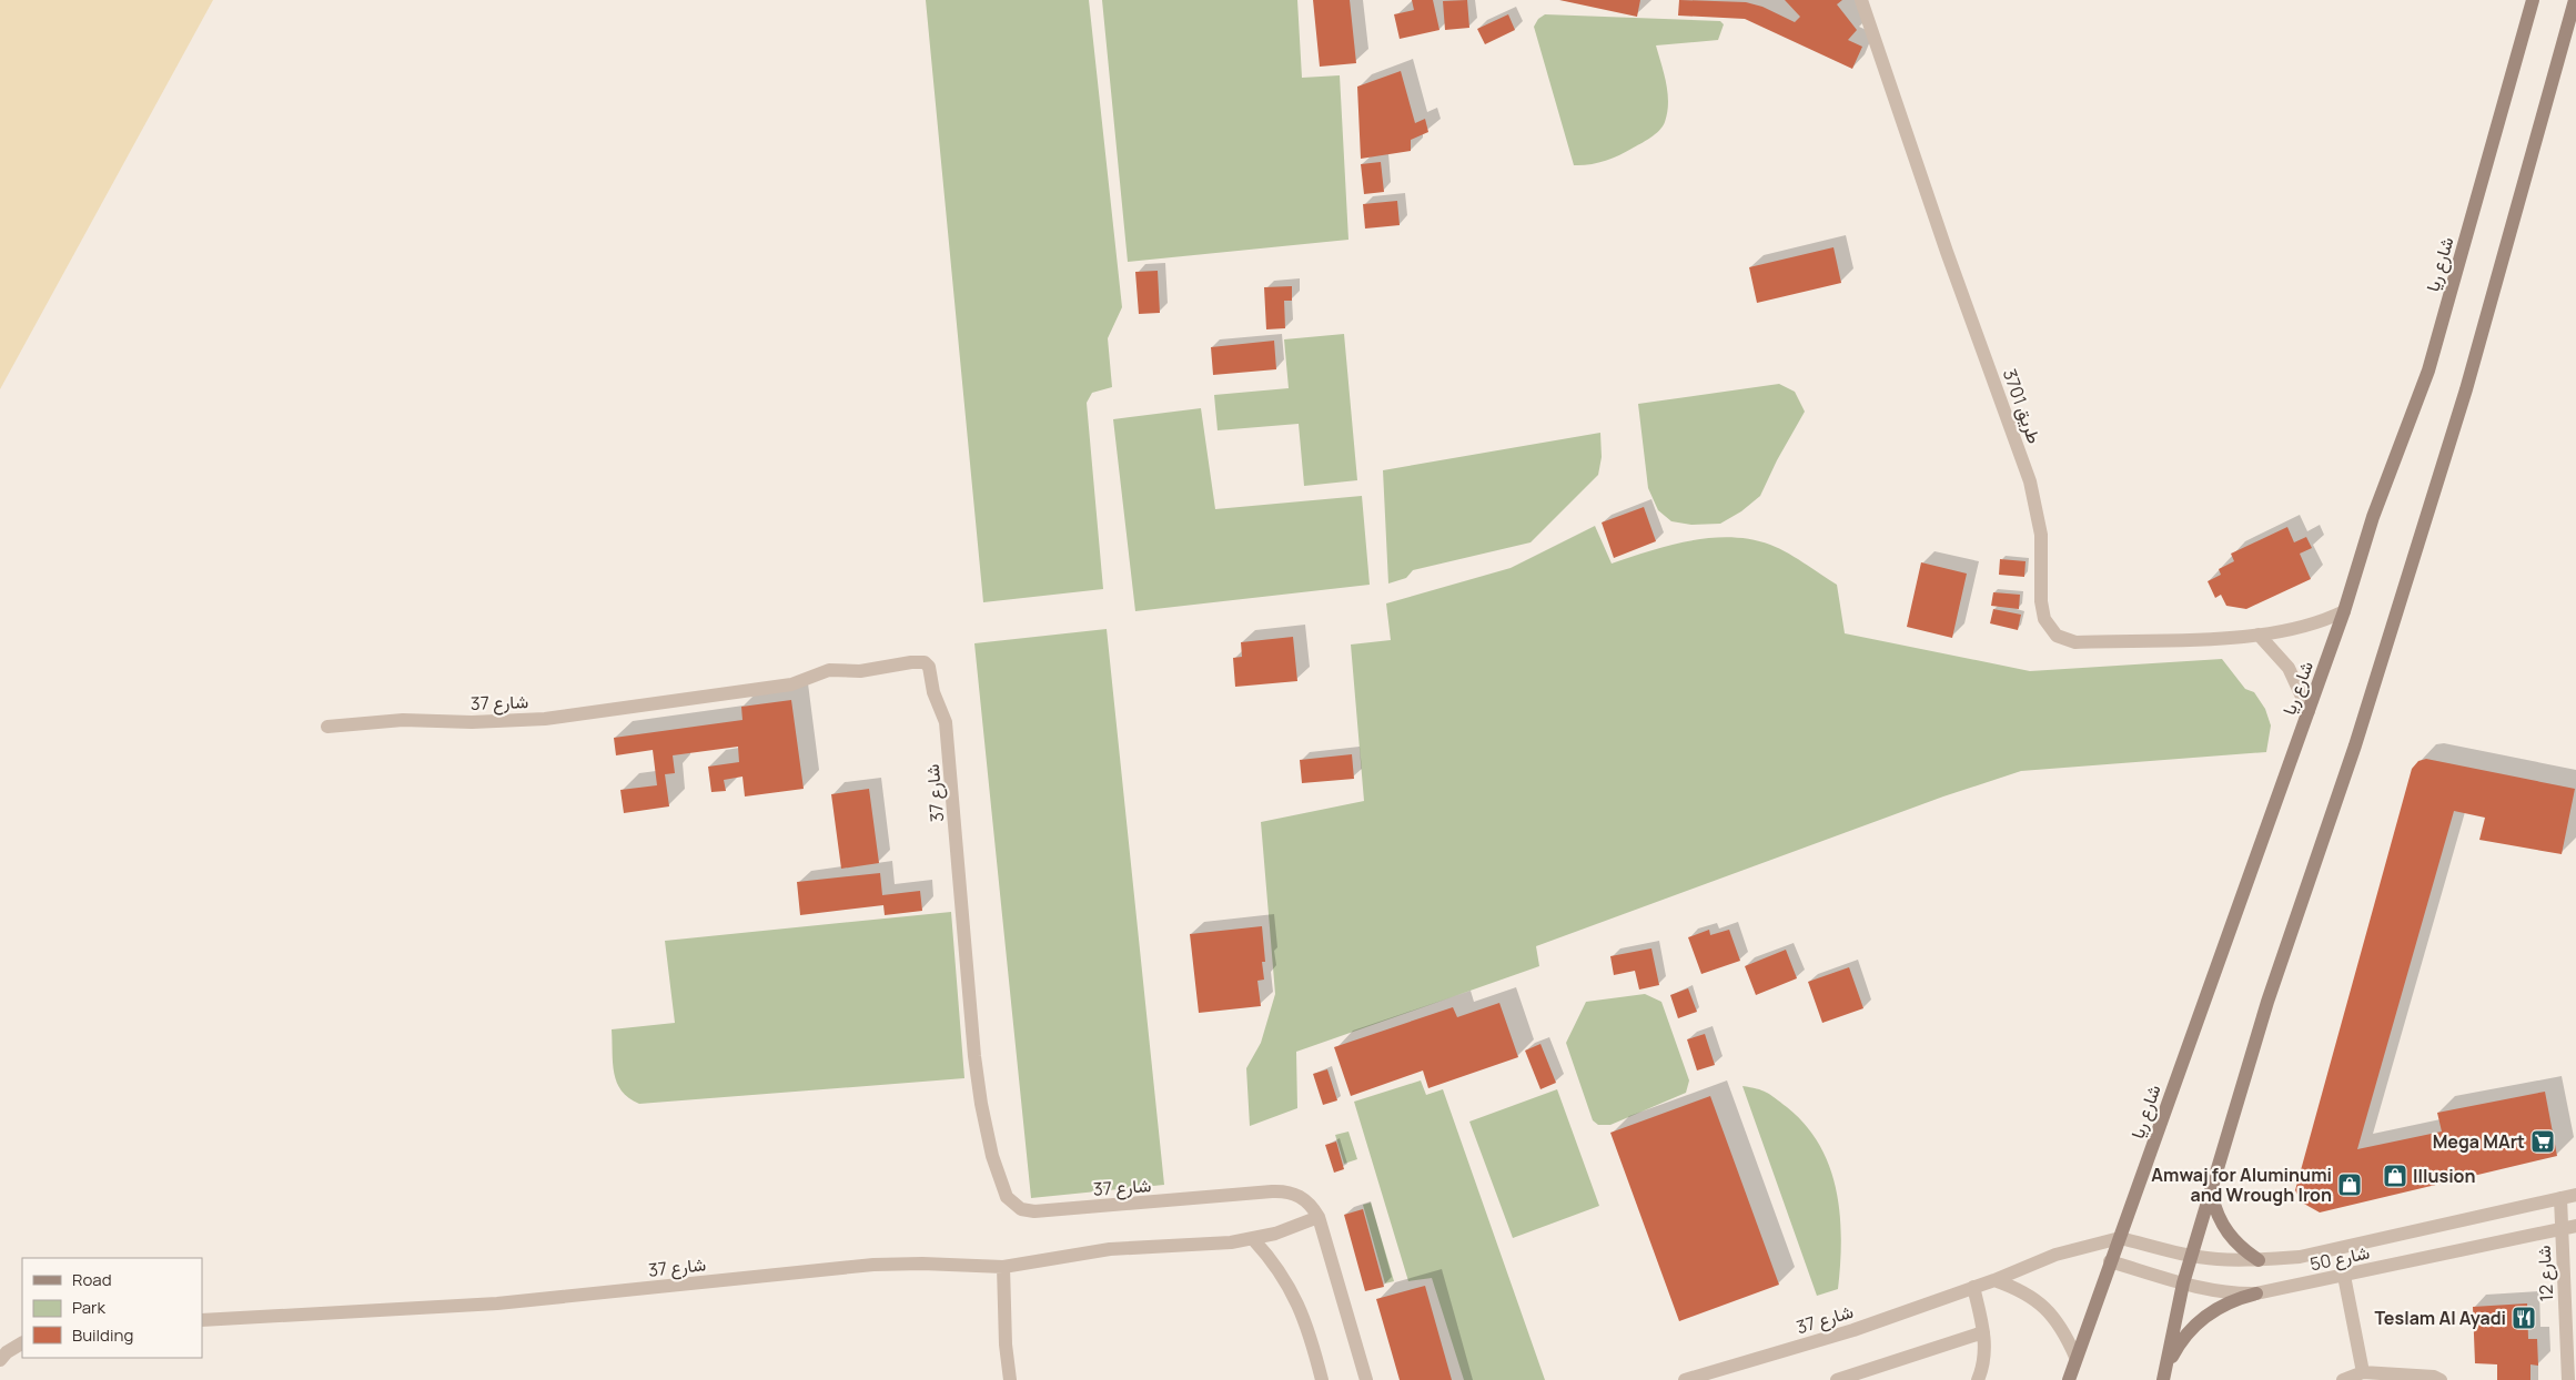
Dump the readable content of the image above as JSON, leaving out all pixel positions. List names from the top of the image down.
{
  "streets": {
    "main road": ["شارع ريا"],
    "street": [
      "طريق 3701",
      "شارع 37",
      "شارع 50",
      "شارع 12"
    ]
  },
  "crossings": [
    ["شارع ريا", "طريق 3701"],
    ["شارع ريا", "شارع 37"],
    ["شارع ريا", "شارع 50"],
    ["شارع 37", "شارع 50"],
    ["شارع 50", "شارع 12"]
  ],
  "places": {
    "supermarket": ["Mega MArt"],
    "shop": ["Illusion", "Amwaj for Aluminumi and Wrough Iron"],
    "restaurant": ["Teslam Al Ayadi"]
  },
  "legend": ["Road", "Park", "Building"]
}
